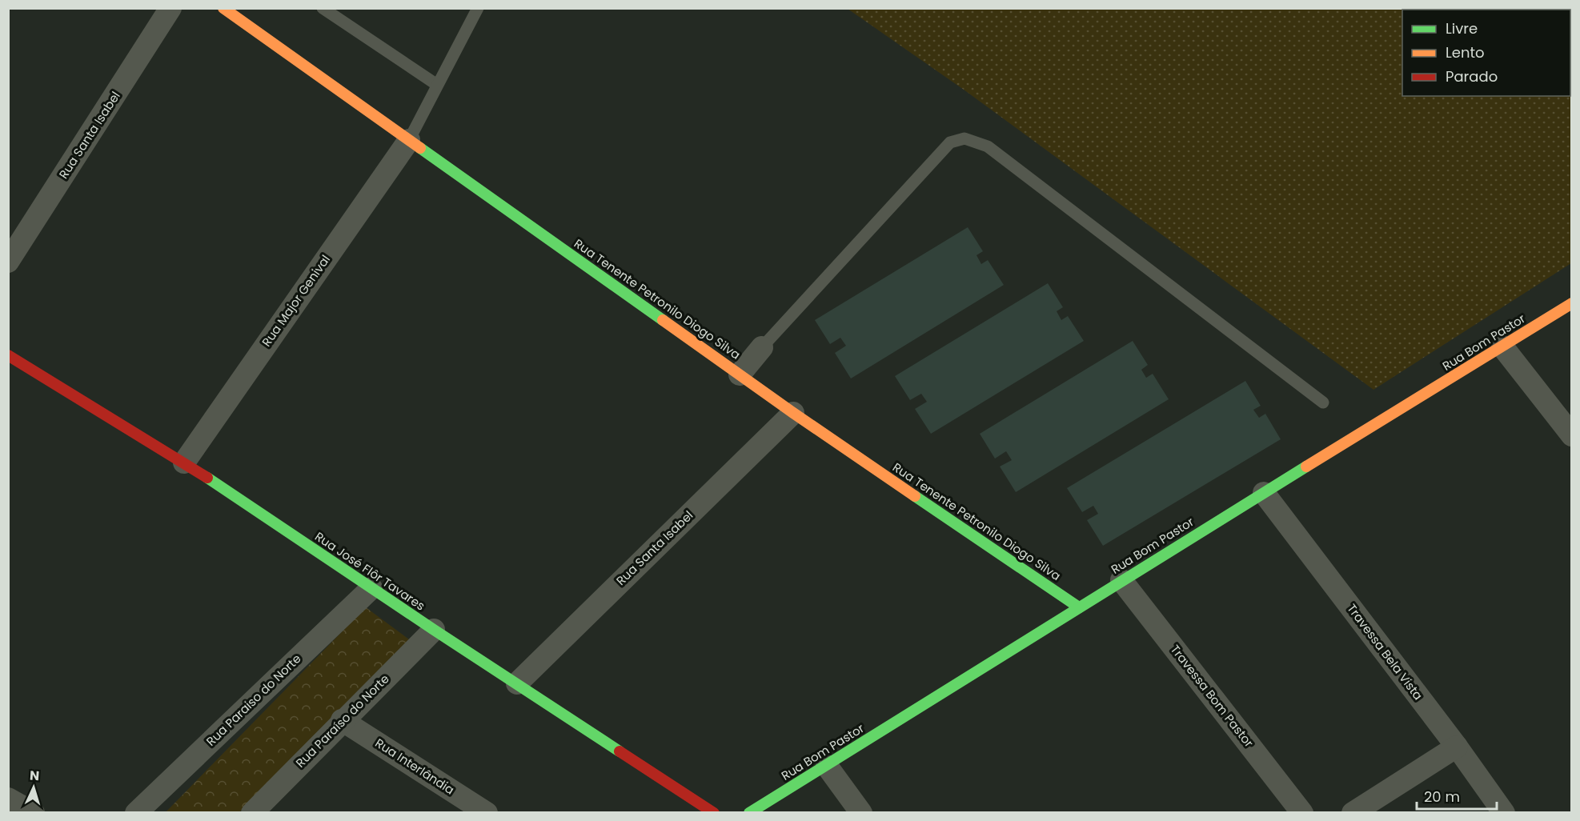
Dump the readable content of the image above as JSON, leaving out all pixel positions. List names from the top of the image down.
{
  "streets": {
    "street": [
      "Rua Santa Isabel",
      "Rua Tenente Petronilo Diogo Silva",
      "Rua Major Genival",
      "Rua Bom Pastor",
      "Rua José Flôr Tavares",
      "Travessa Bela Vista",
      "Travessa Bom Pastor",
      "Rua Paraiso do Norte",
      "Rua Paraíso do Norte",
      "Rua Interlândia"
    ]
  },
  "crossings": [
    ["Rua Santa Isabel", "Rua Tenente Petronilo Diogo Silva"],
    ["Rua Santa Isabel", "Rua José Flôr Tavares"],
    ["Rua Tenente Petronilo Diogo Silva", "Rua Major Genival"],
    ["Rua Tenente Petronilo Diogo Silva", "Rua Bom Pastor"],
    ["Rua Major Genival", "Rua José Flôr Tavares"],
    ["Rua Bom Pastor", "Travessa Bela Vista"],
    ["Rua Bom Pastor", "Travessa Bom Pastor"],
    ["Rua José Flôr Tavares", "Rua Paraiso do Norte"],
    ["Rua José Flôr Tavares", "Rua Paraíso do Norte"],
    ["Rua Paraíso do Norte", "Rua Interlândia"]
  ],
  "legend": ["Livre", "Lento", "Parado"],
  "scale_bar": "20 m",
  "north": "top"
}
